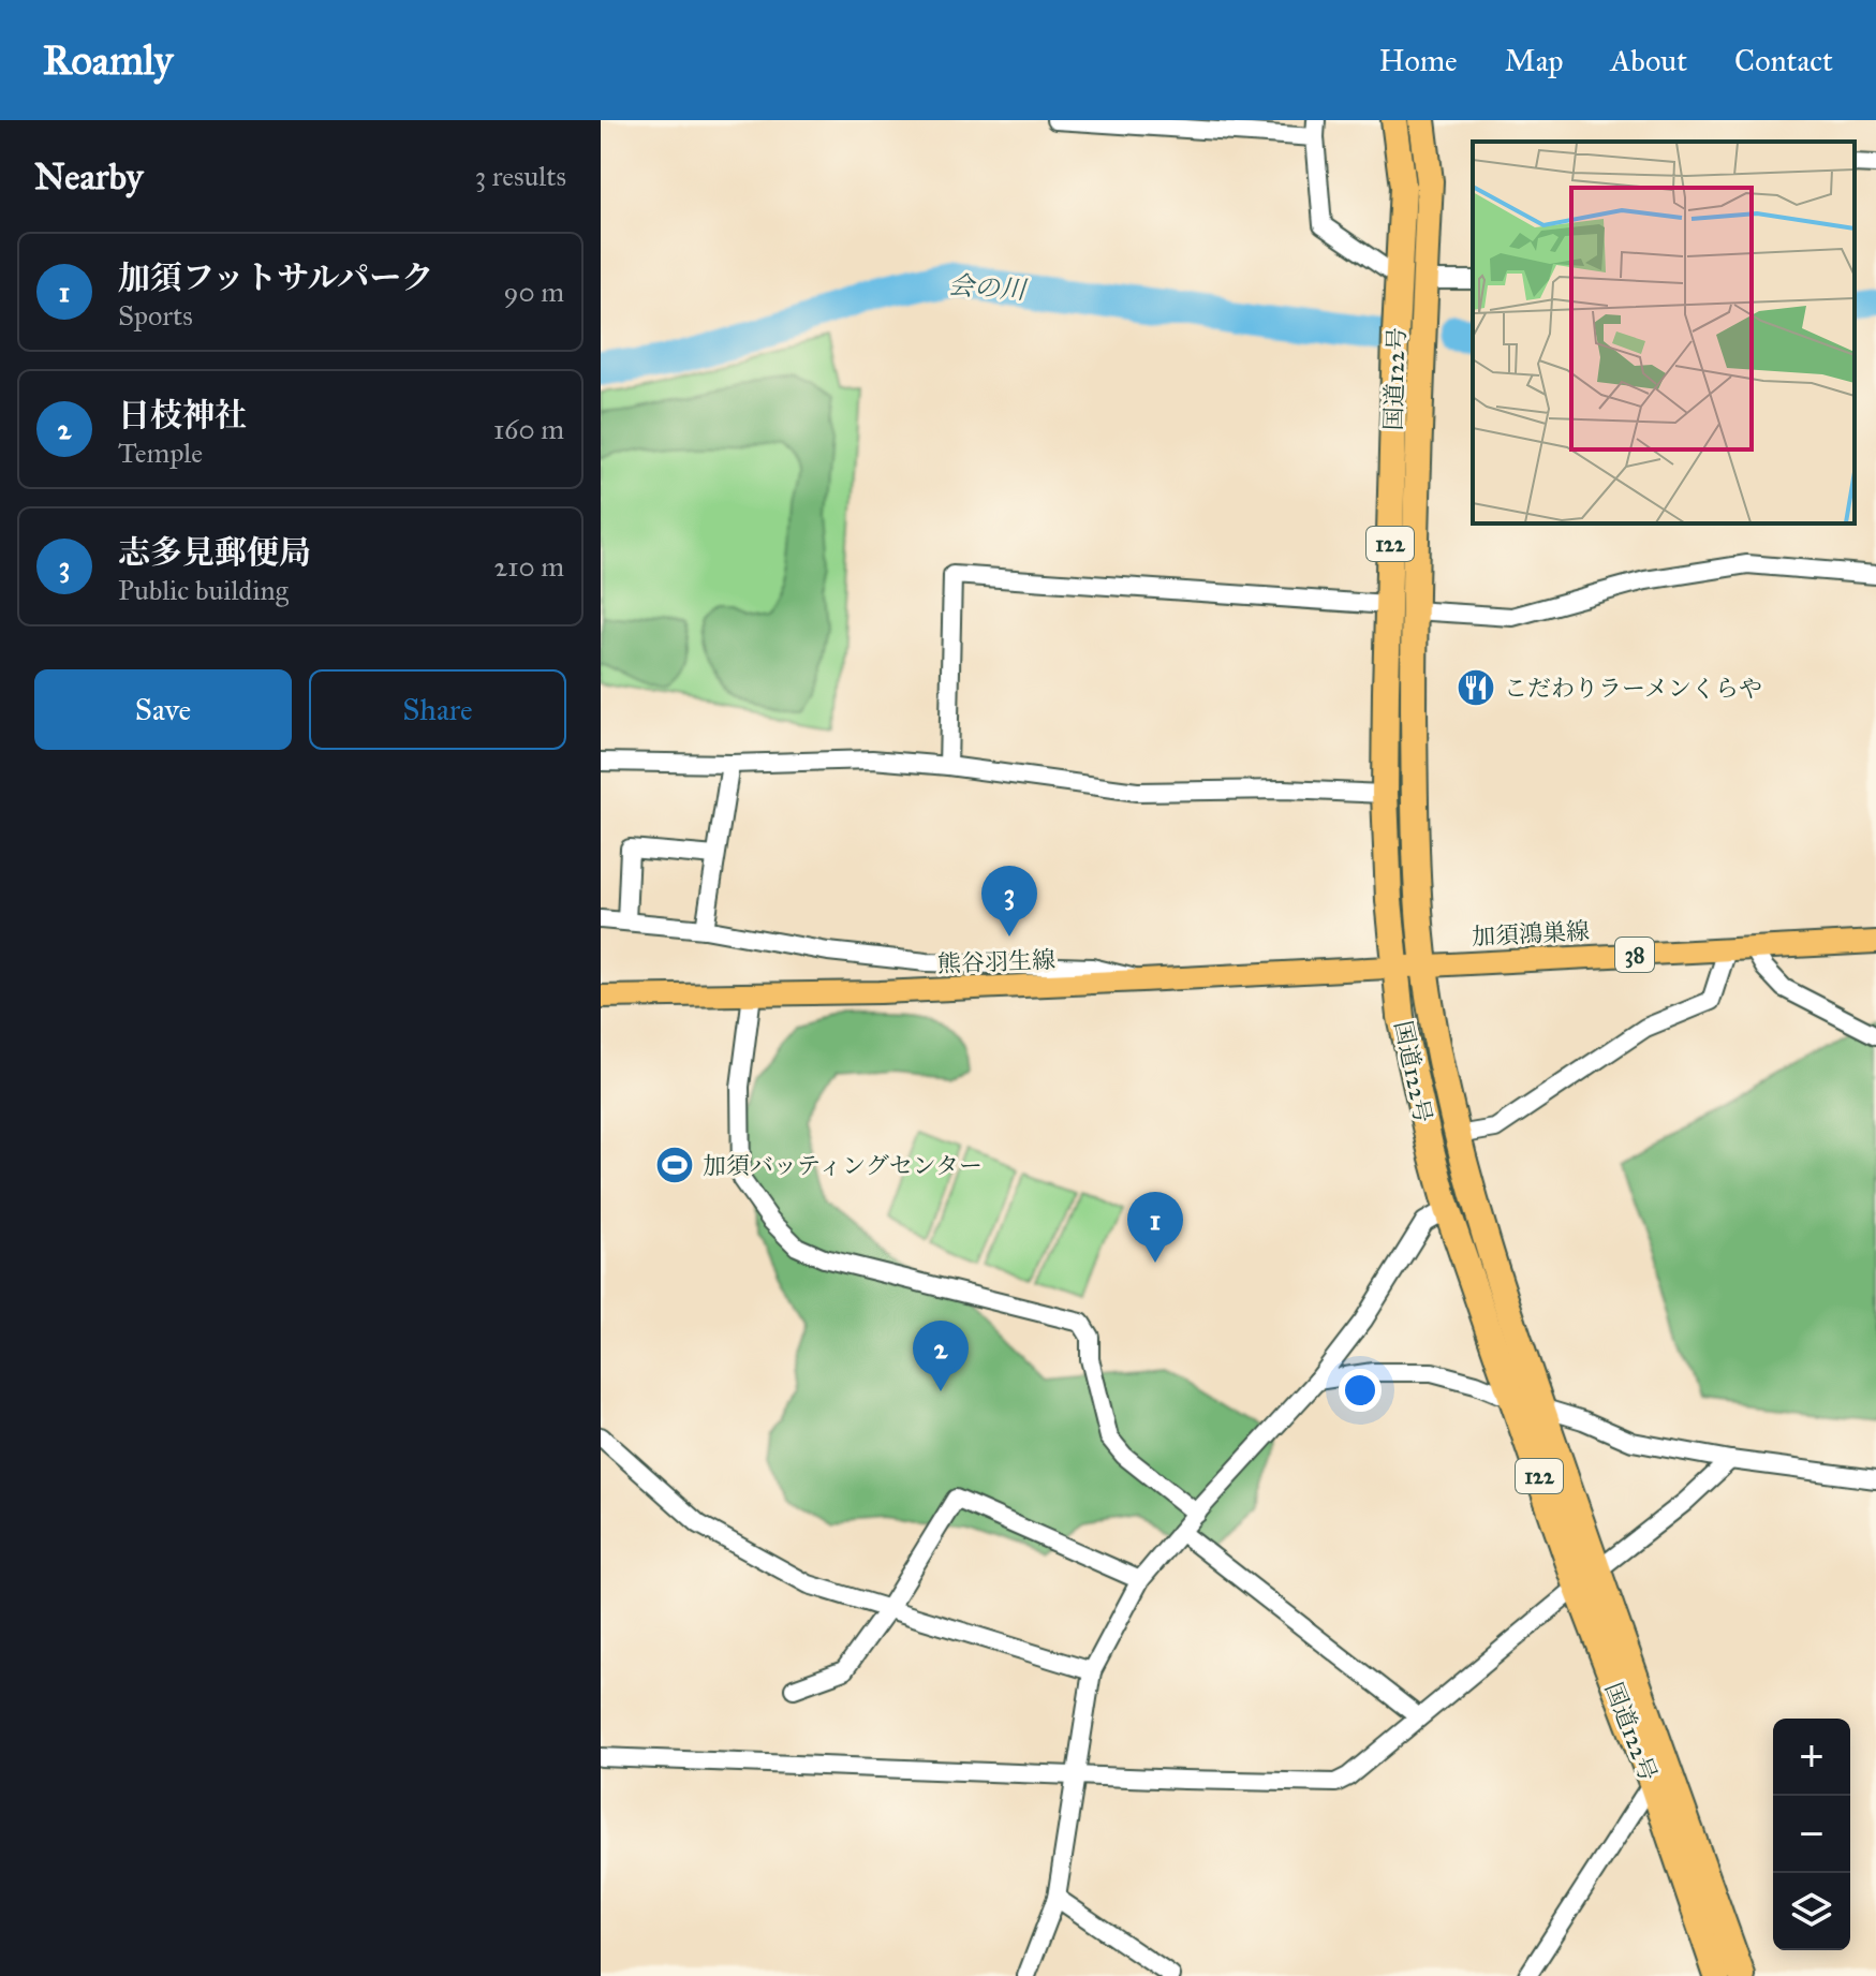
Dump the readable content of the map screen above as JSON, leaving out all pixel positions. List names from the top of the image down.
{
  "streets": {
    "highway": ["国道122号", "122"],
    "main road": ["加須鴻巣線", "38", "熊谷羽生線"]
  },
  "crossings": [
    ["国道122号", "加須鴻巣線"],
    ["国道122号", "熊谷羽生線"],
    ["加須鴻巣線", "熊谷羽生線"]
  ],
  "water": ["会の川"],
  "places": {
    "restaurant": ["こだわりラーメンくらや"],
    "sports": ["加須バッティングセンター"]
  },
  "page": {
    "header": "Roamly",
    "nav": [
      "Home",
      "Map",
      "About",
      "Contact"
    ],
    "heading": ["Nearby", "3 results"],
    "list": [
      {
        "mark": "1",
        "name": "加須フットサルパーク",
        "note": "Sports",
        "value": "90 m"
      },
      {
        "mark": "2",
        "name": "日枝神社",
        "note": "Temple",
        "value": "160 m"
      },
      {
        "mark": "3",
        "name": "志多見郵便局",
        "note": "Public building",
        "value": "210 m"
      }
    ],
    "buttons": ["Save", "Share"],
    "pins": ["3", "1", "2"],
    "map_buttons": ["+", "−"]
  }
}
